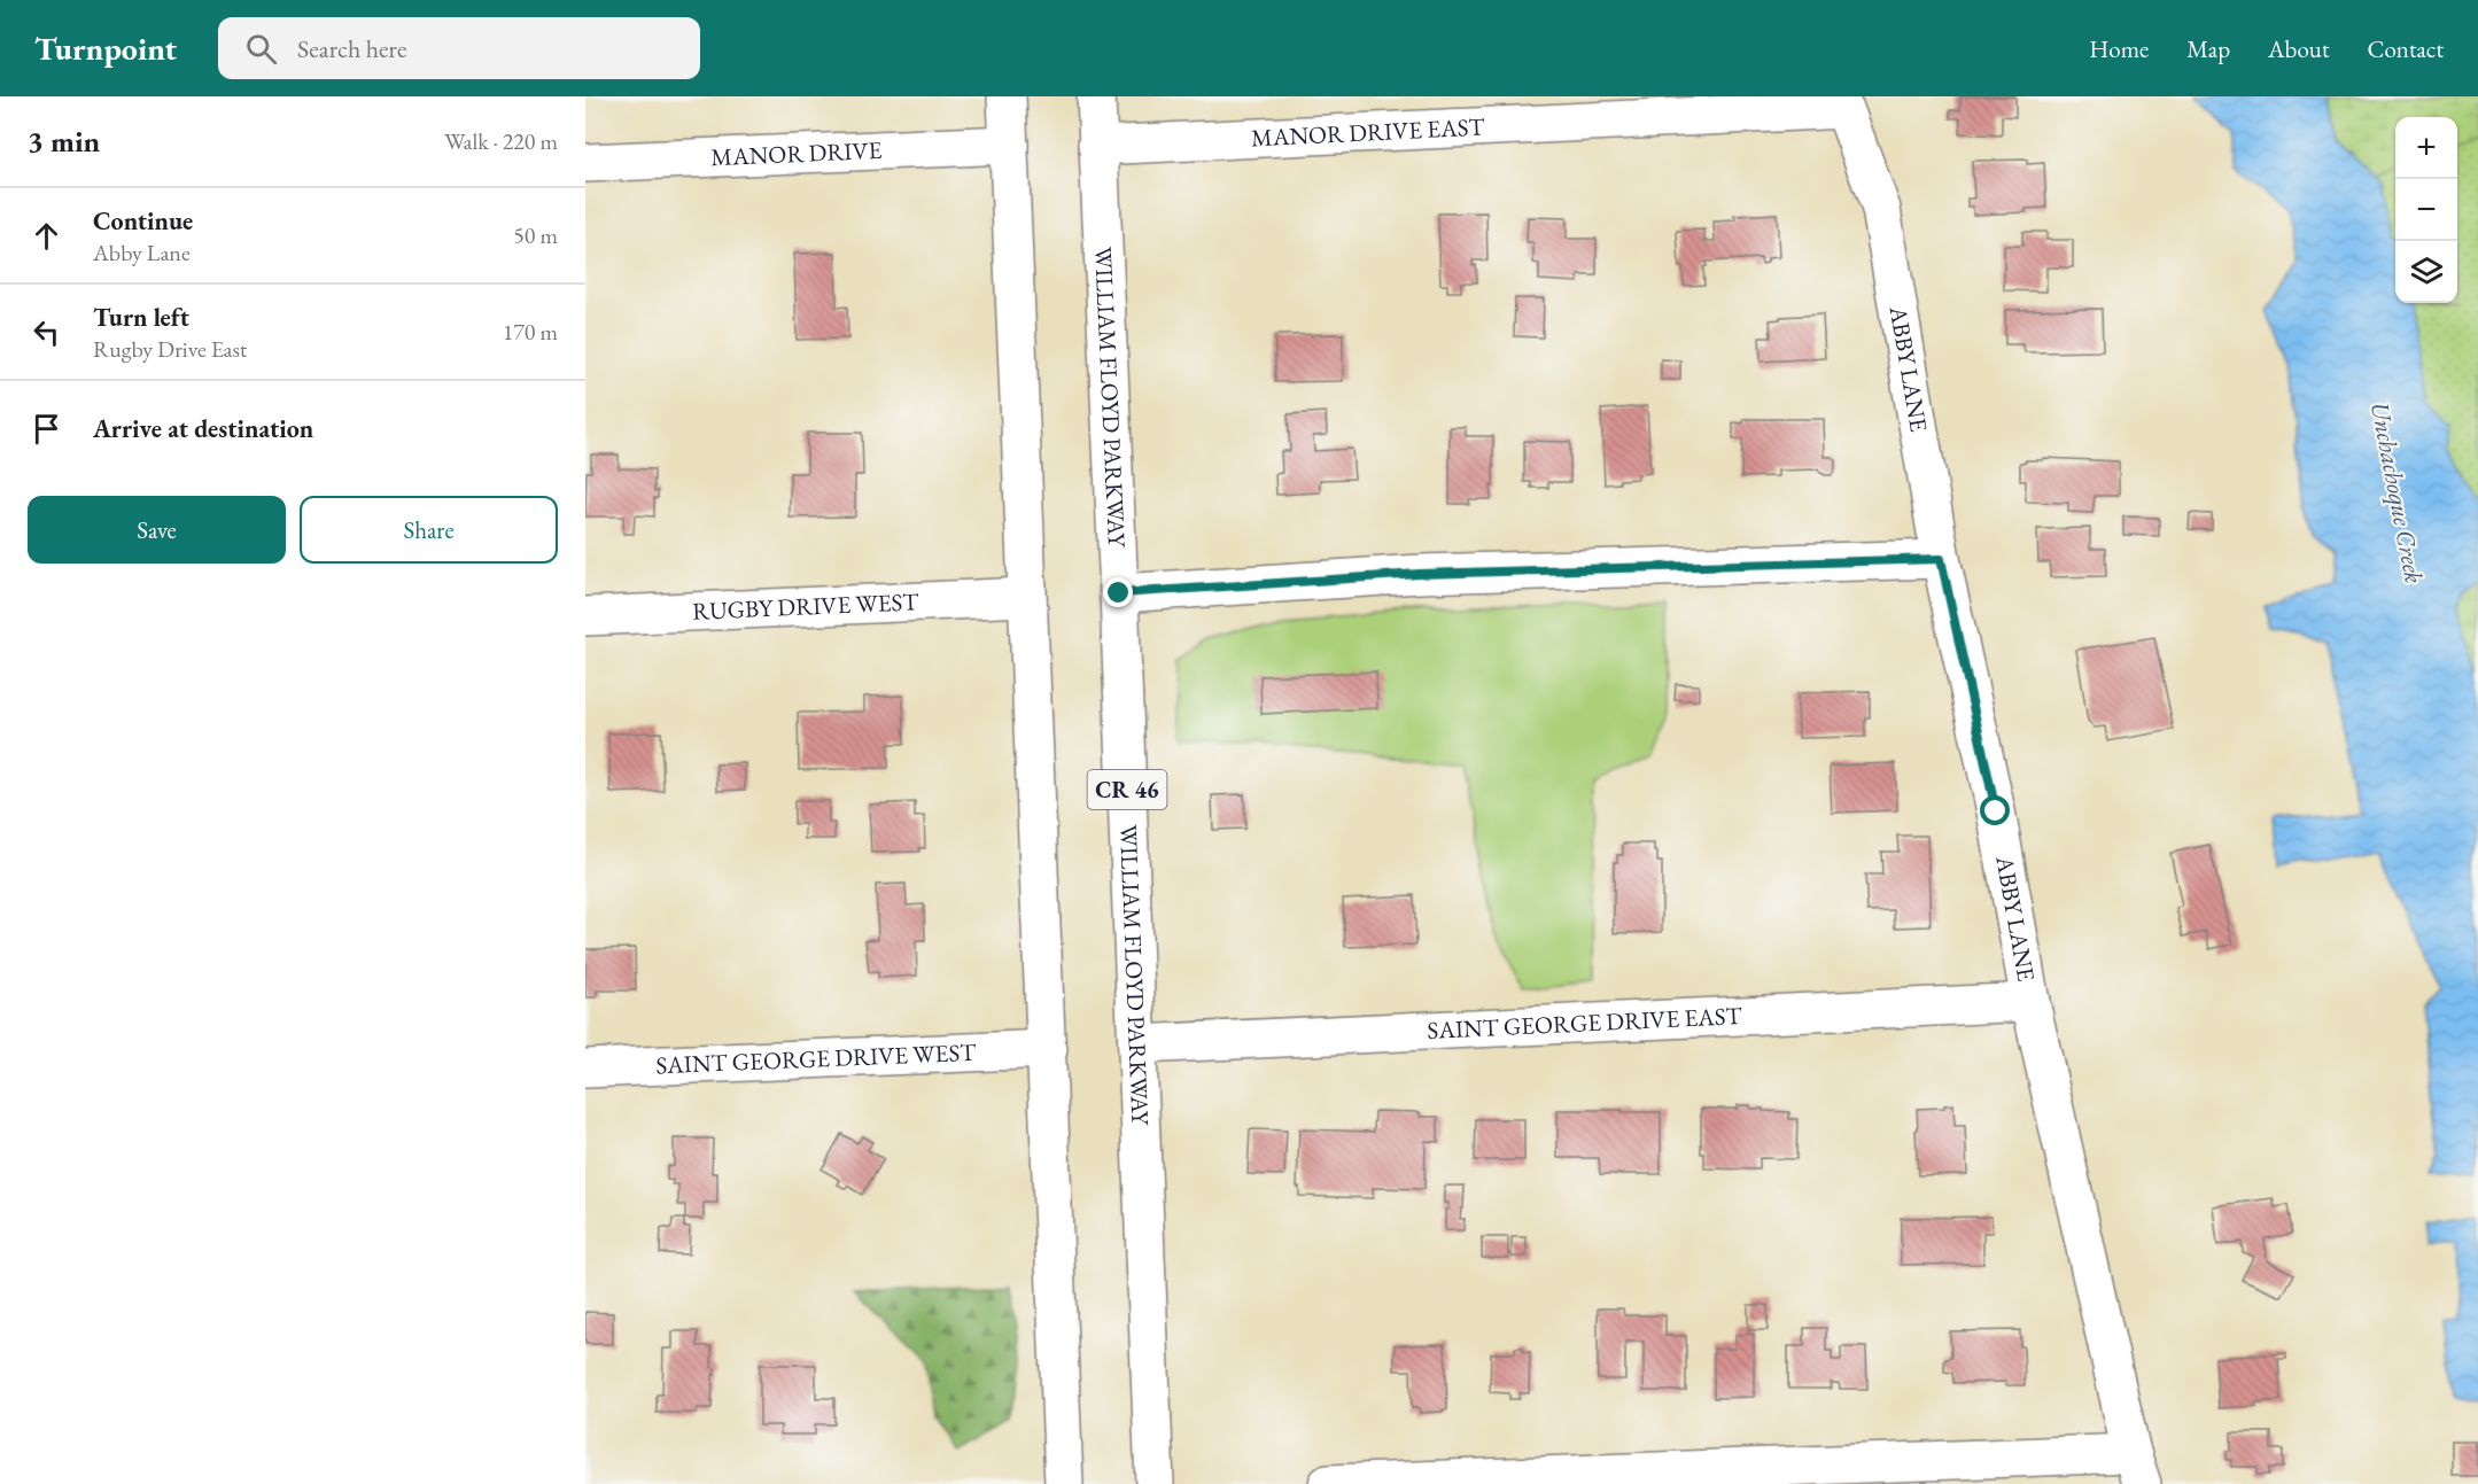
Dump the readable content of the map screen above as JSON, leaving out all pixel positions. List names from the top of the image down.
{
  "streets": {
    "main road": [
      "MANOR DRIVE EAST",
      "MANOR DRIVE",
      "ABBY LANE",
      "WILLIAM FLOYD PARKWAY",
      "RUGBY DRIVE WEST",
      "CR 46",
      "SAINT GEORGE DRIVE EAST",
      "SAINT GEORGE DRIVE WEST"
    ]
  },
  "crossings": [
    ["MANOR DRIVE EAST", "ABBY LANE"],
    ["MANOR DRIVE EAST", "WILLIAM FLOYD PARKWAY"],
    ["ABBY LANE", "SAINT GEORGE DRIVE EAST"],
    ["WILLIAM FLOYD PARKWAY", "SAINT GEORGE DRIVE EAST"]
  ],
  "water": ["Unchachoque Creek"],
  "page": {
    "header": "Turnpoint",
    "search": "Search here",
    "nav": [
      "Home",
      "Map",
      "About",
      "Contact"
    ],
    "heading": ["3 min", "Walk · 220 m"],
    "map_buttons": ["+", "−"],
    "list": [
      ["Continue", "Abby Lane", "50 m"],
      ["Turn left", "Rugby Drive East", "170 m"],
      "Arrive at destination"
    ],
    "buttons": ["Save", "Share"]
  }
}
